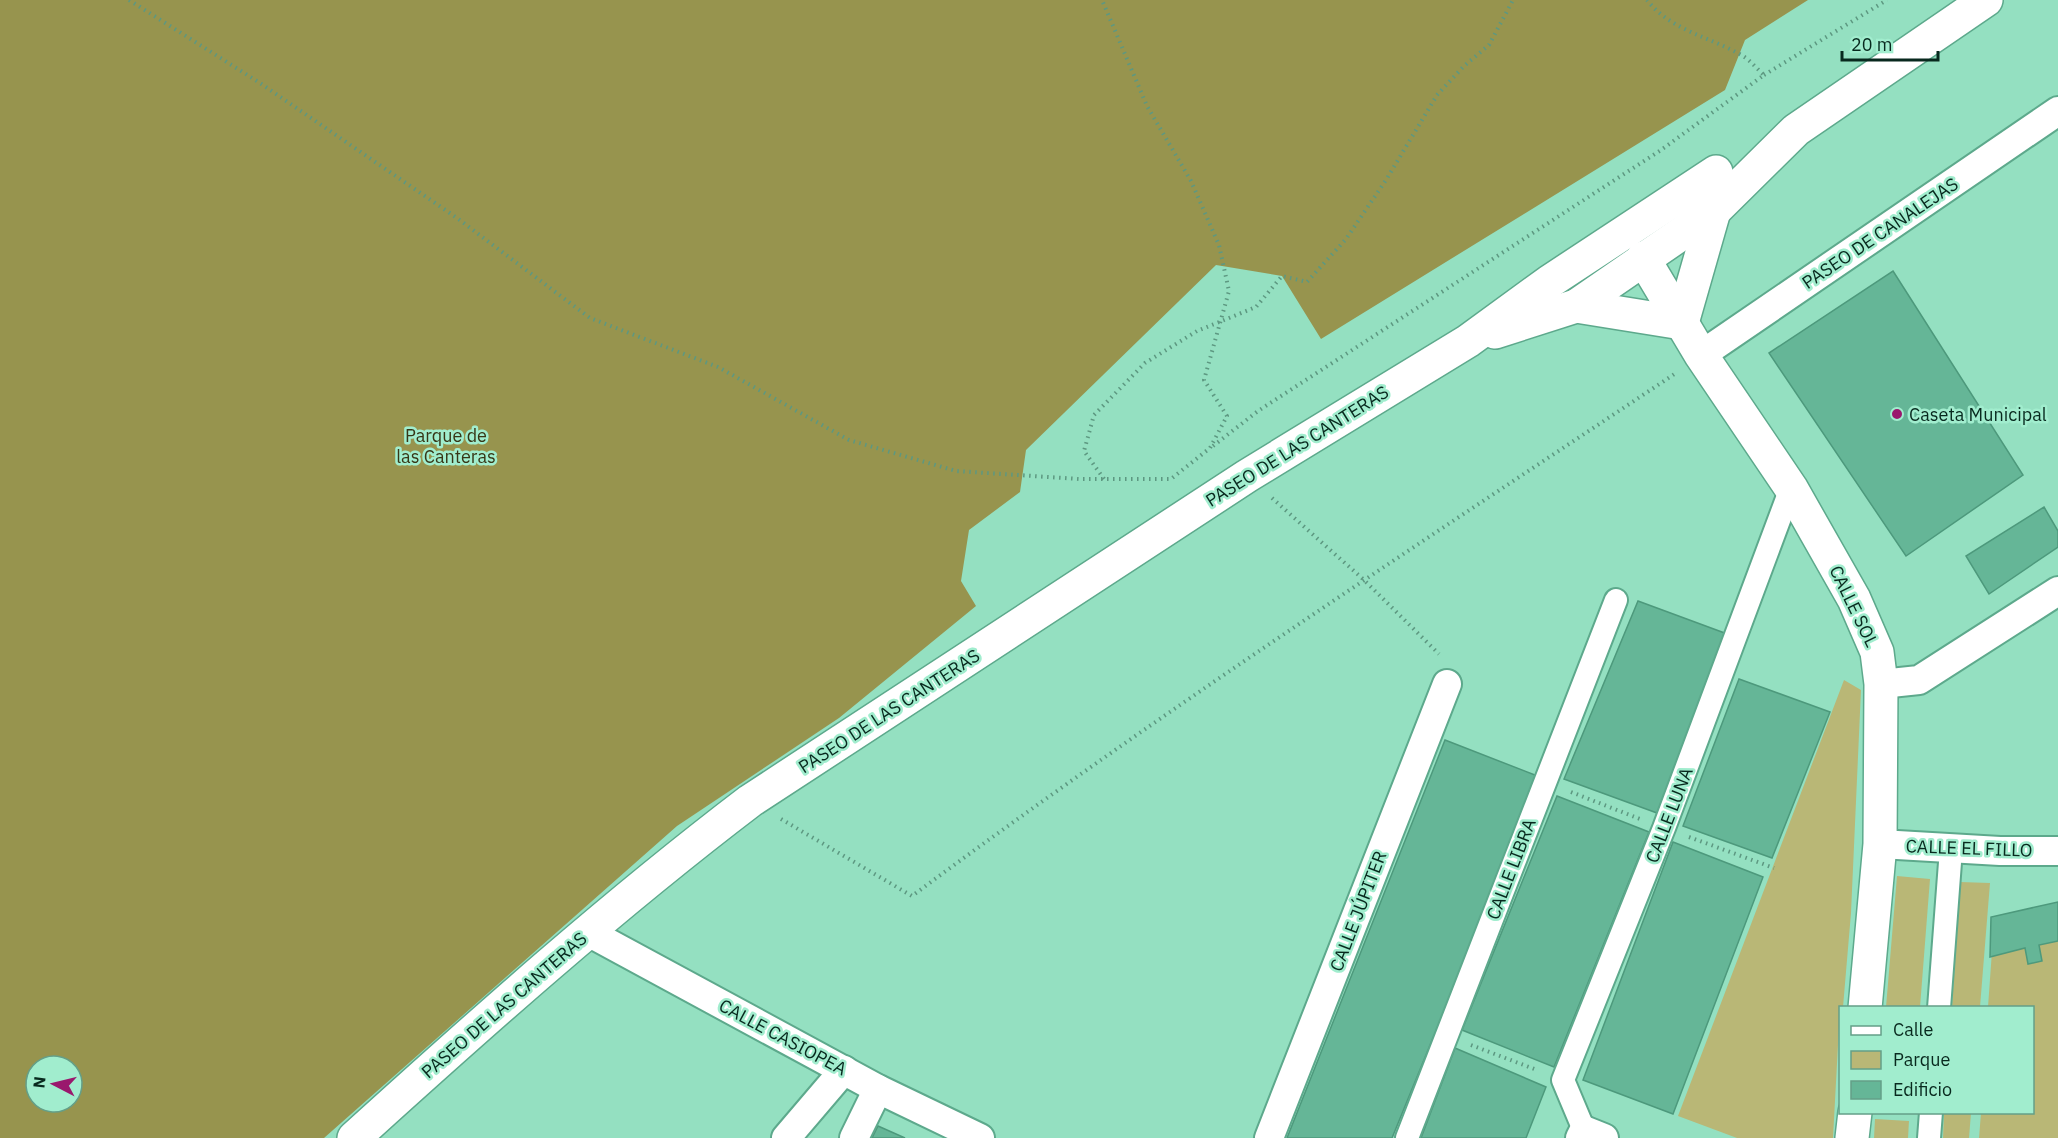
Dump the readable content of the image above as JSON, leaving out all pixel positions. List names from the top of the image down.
{
  "streets": {
    "street": [
      "PASEO DE CANALEJAS",
      "PASEO DE LAS CANTERAS",
      "CALLE SOL",
      "CALLE LUNA",
      "CALLE EL FILLO",
      "CALLE LIBRA",
      "CALLE JÚPITER",
      "CALLE CASIOPEA"
    ]
  },
  "crossings": [
    ["PASEO DE CANALEJAS", "CALLE SOL"],
    ["PASEO DE LAS CANTERAS", "CALLE CASIOPEA"],
    ["CALLE SOL", "CALLE LUNA"],
    ["CALLE SOL", "CALLE EL FILLO"]
  ],
  "parks": ["Parque de las Canteras"],
  "places": ["Caseta Municipal"],
  "legend": ["Calle", "Parque", "Edificio"],
  "scale_bar": "20 m",
  "north": "left"
}
